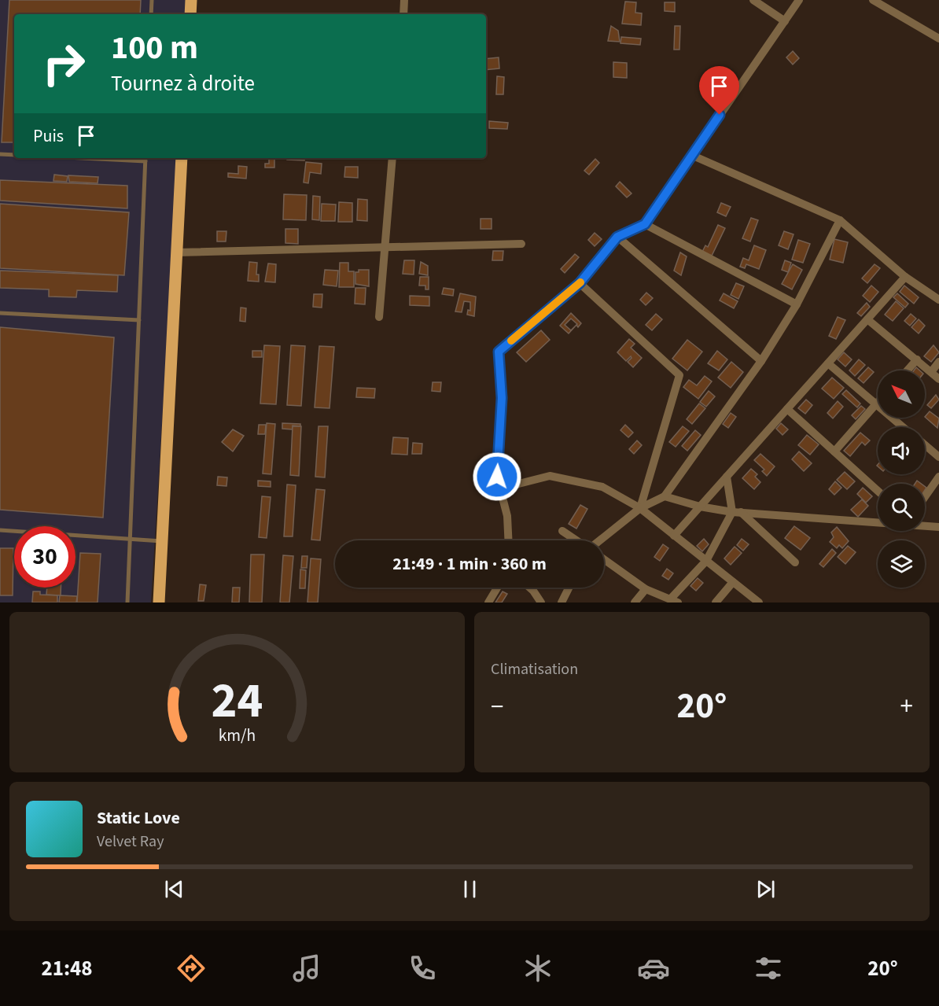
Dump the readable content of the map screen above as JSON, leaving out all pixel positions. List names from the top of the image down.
{
  "north": "top left",
  "page": {
    "turn": ["100 m", "Tournez à droite"],
    "then": "Puis",
    "limit": "30",
    "trip": "21:49 · 1 min · 360 m",
    "tile": "Climatisation",
    "heat": ["−", "20°", "+"],
    "song": ["Static Love", "Velvet Ray"],
    "tabs": ["21:48", "20°"],
    "gauge": ["24", "km/h"]
  }
}
